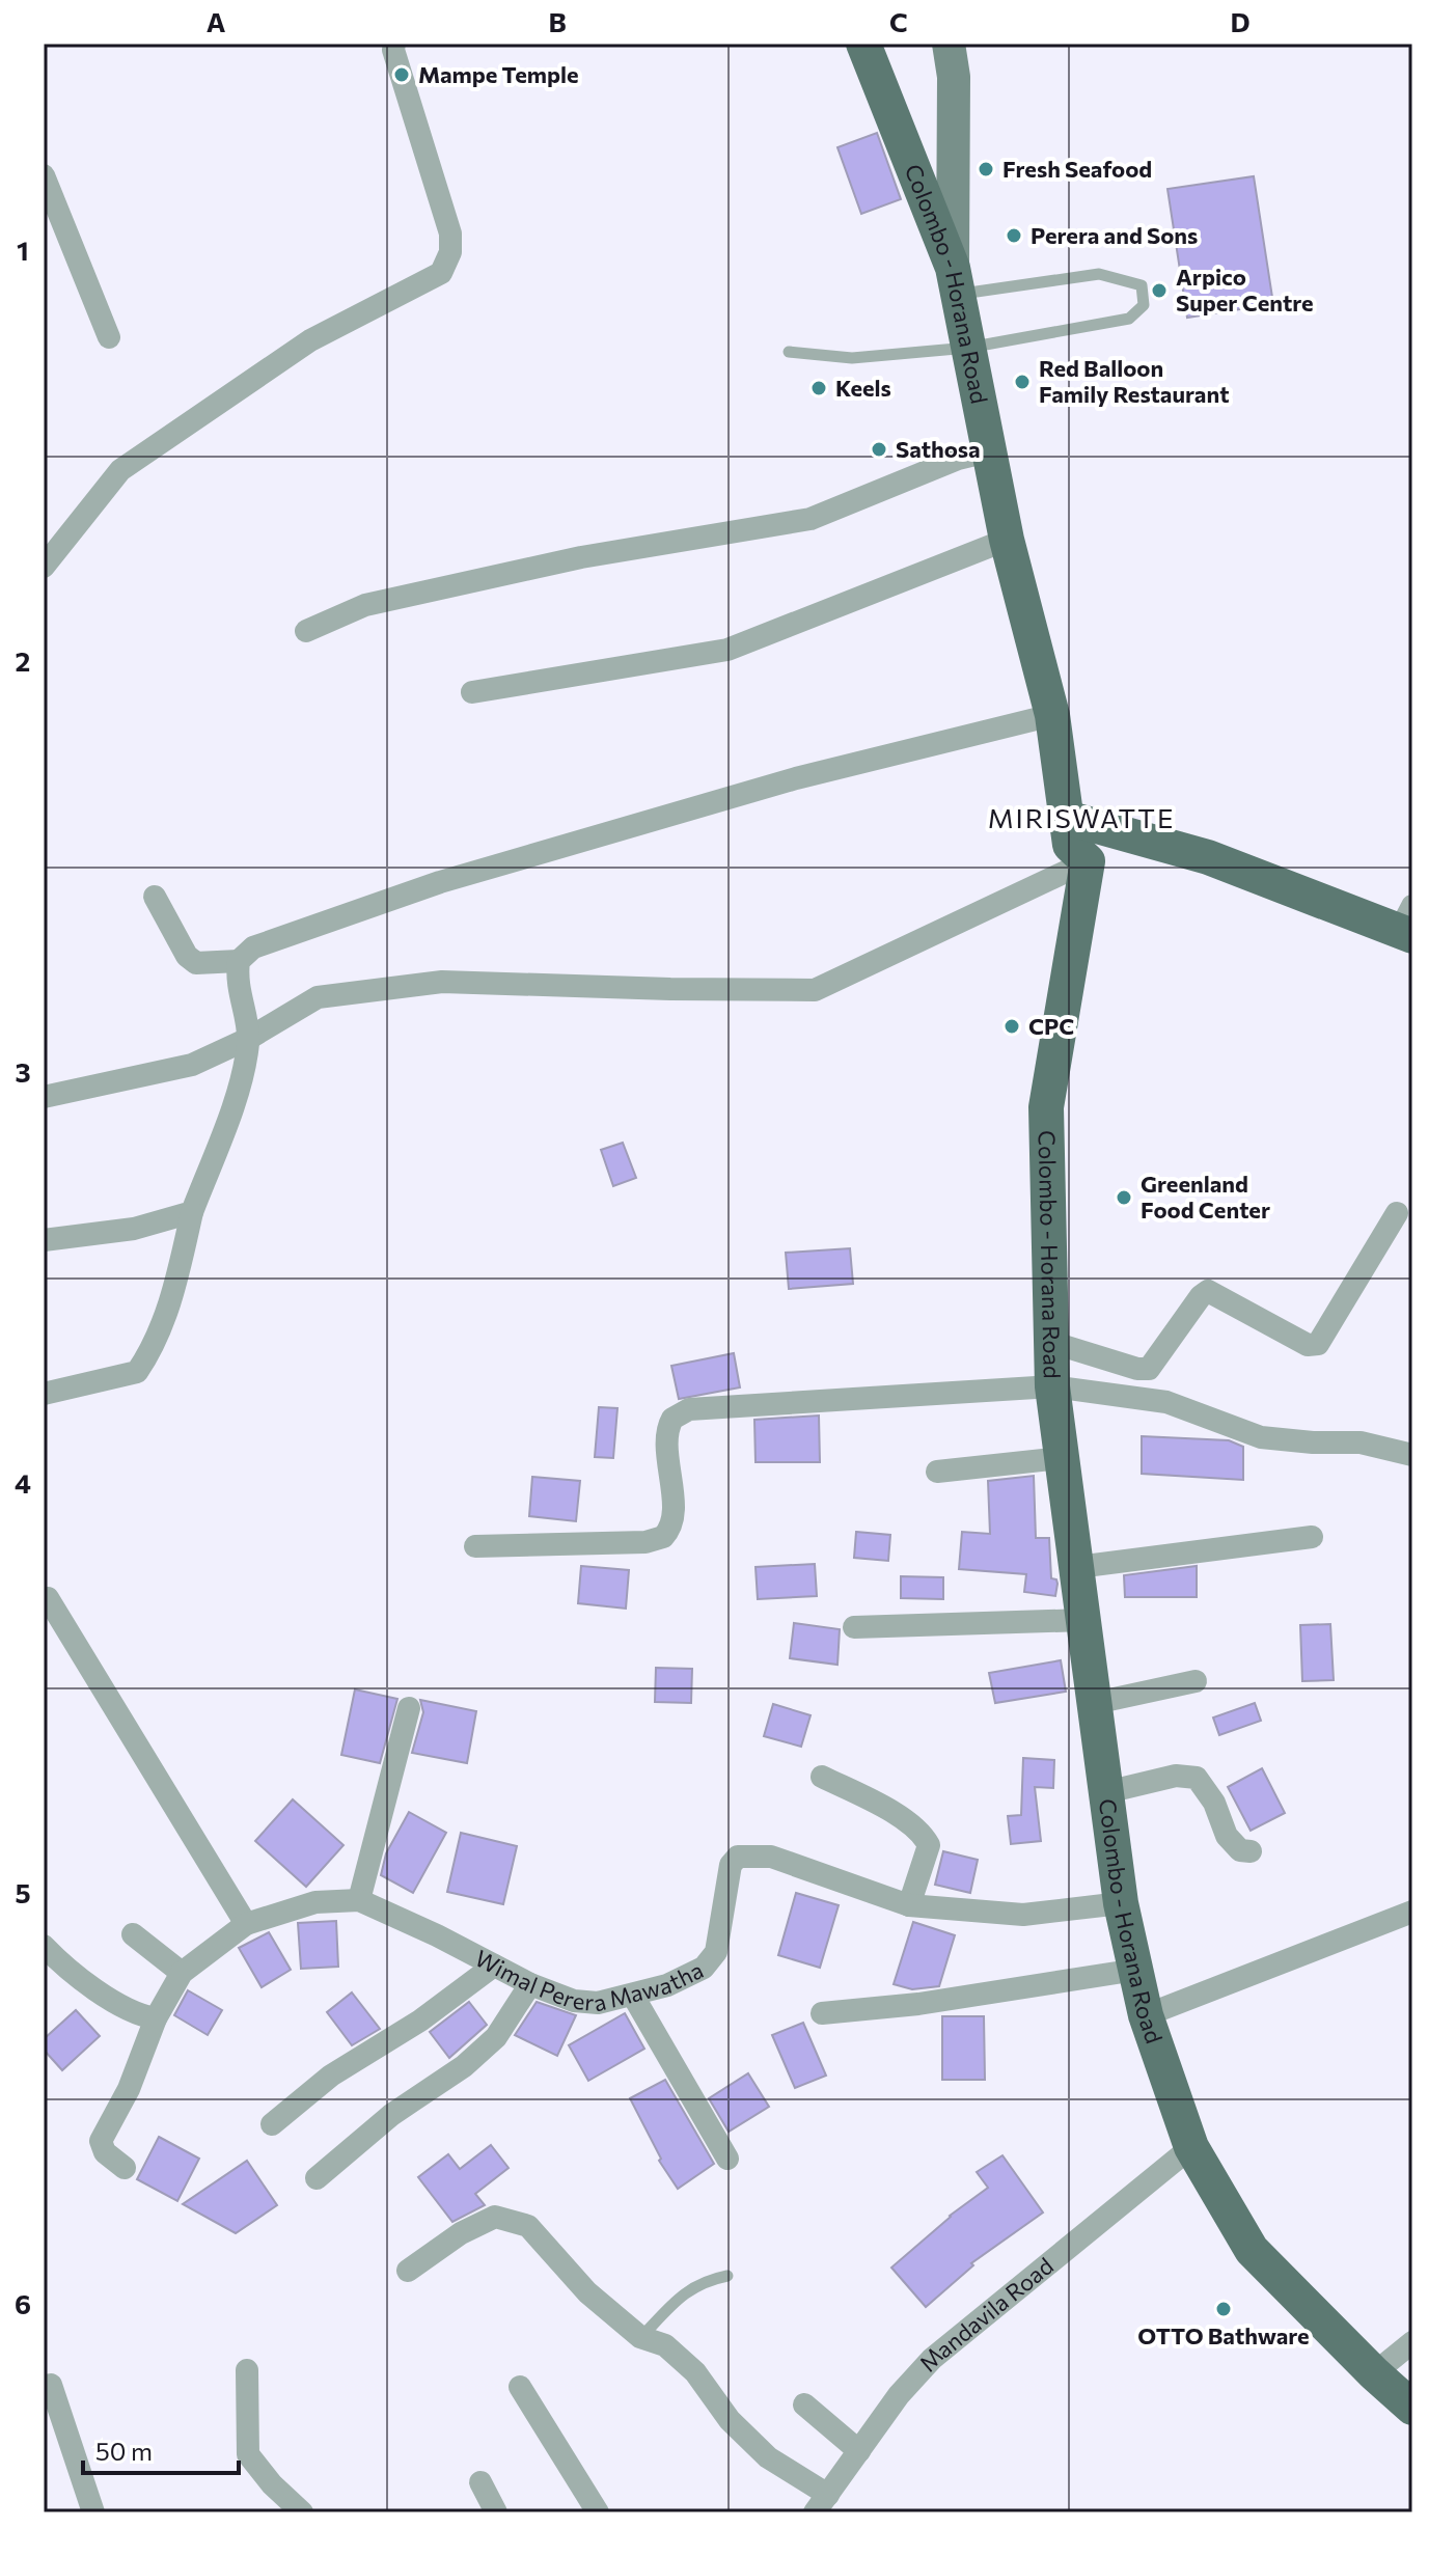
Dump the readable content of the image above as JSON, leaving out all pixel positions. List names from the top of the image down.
{
  "streets": {
    "main road": ["Colombo - Horana Road"],
    "street": ["Wimal Perera Mawatha", "Mandavila Road"]
  },
  "crossings": [
    ["Colombo - Horana Road", "Wimal Perera Mawatha"],
    ["Colombo - Horana Road", "Mandavila Road"]
  ],
  "districts": ["MIRISWATTE"],
  "places": [
    "Mampe Temple",
    "Fresh Seafood",
    "Perera and Sons",
    "Arpico Super Centre",
    "Red Balloon Family Restaurant",
    "Keels",
    "Sathosa",
    "CPC",
    "Greenland Food Center",
    "OTTO Bathware"
  ],
  "scale_bar": "50 m",
  "grid": {
    "columns": [
      "A",
      "B",
      "C",
      "D"
    ],
    "rows": [
      "1",
      "2",
      "3",
      "4",
      "5",
      "6"
    ]
  }
}
